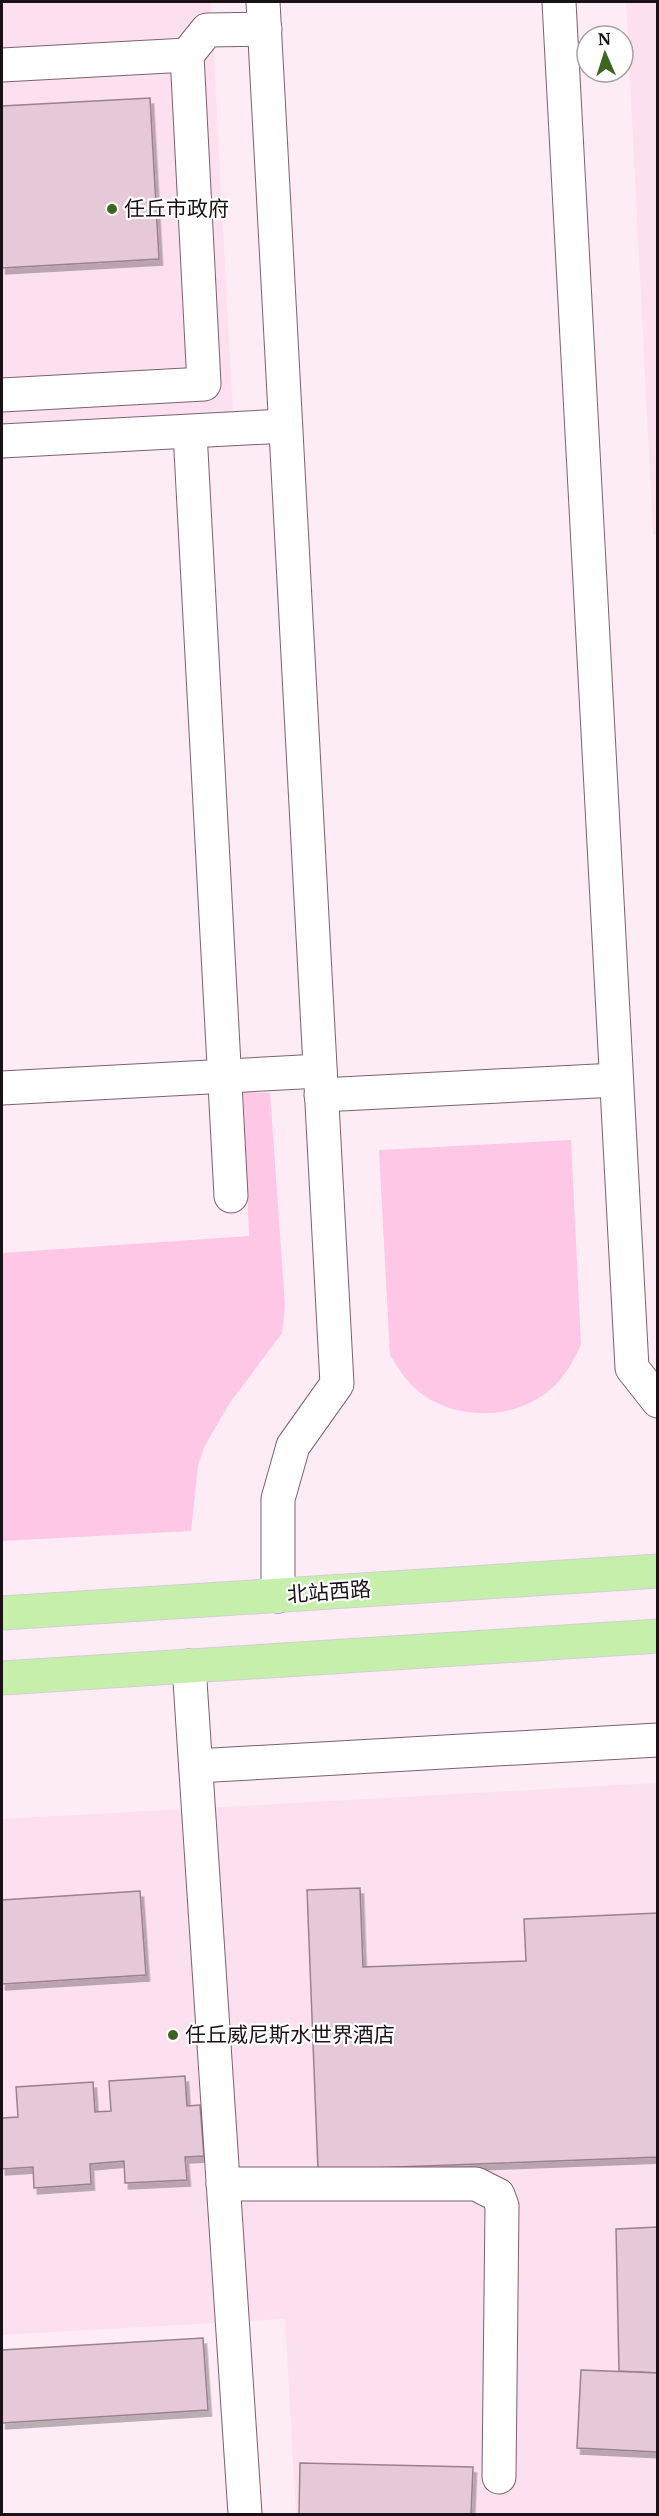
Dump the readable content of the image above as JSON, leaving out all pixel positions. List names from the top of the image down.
{
  "streets": {
    "main road": ["北站西路"]
  },
  "places": ["任丘市政府", "任丘威尼斯水世界酒店"],
  "north": "top"
}
